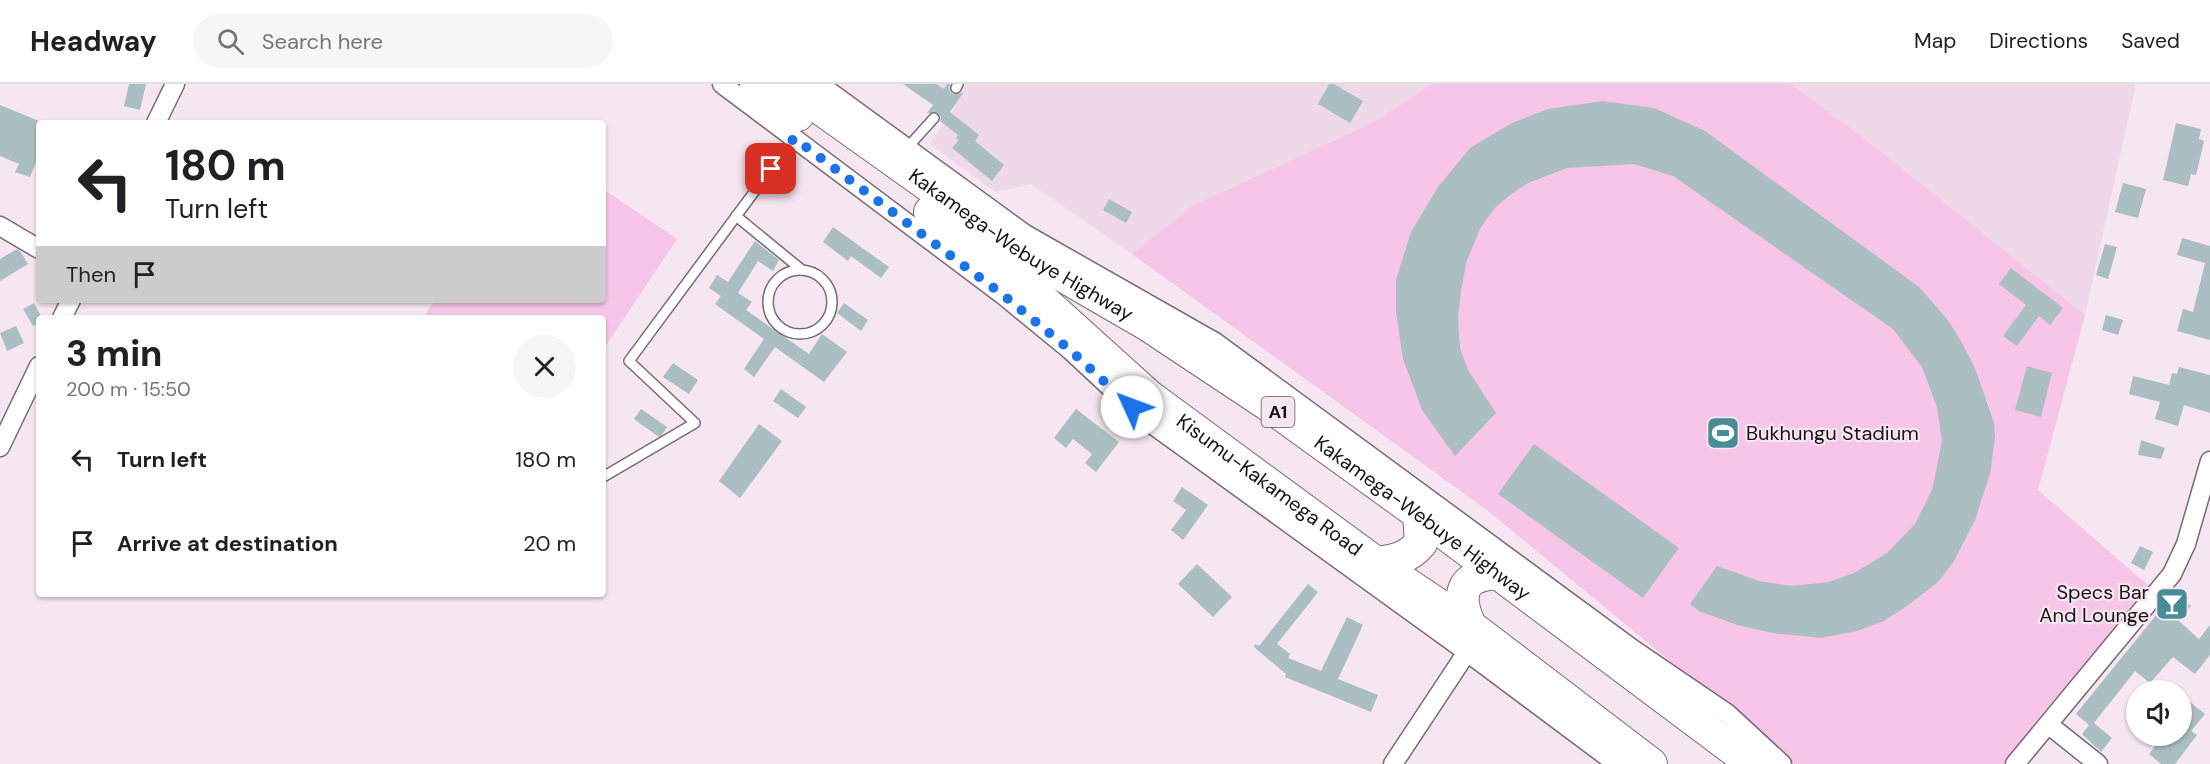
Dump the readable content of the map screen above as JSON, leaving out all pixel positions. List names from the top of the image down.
{
  "streets": {
    "highway": ["Kakamega-Webuye Highway", "A1", "Kisumu-Kakamega Road"]
  },
  "places": {
    "sports": ["Bukhungu Stadium"],
    "bar": ["Specs Bar And Lounge"]
  },
  "page": {
    "header": "Headway",
    "search": "Search here",
    "nav": ["Map", "Directions", "Saved"],
    "turn": ["180 m", "Turn left"],
    "then": "Then",
    "heading": ["3 min", "200 m · 15:50"],
    "list": [
      {
        "name": "Turn left",
        "value": "180 m"
      },
      {
        "name": "Arrive at destination",
        "value": "20 m"
      }
    ]
  }
}
